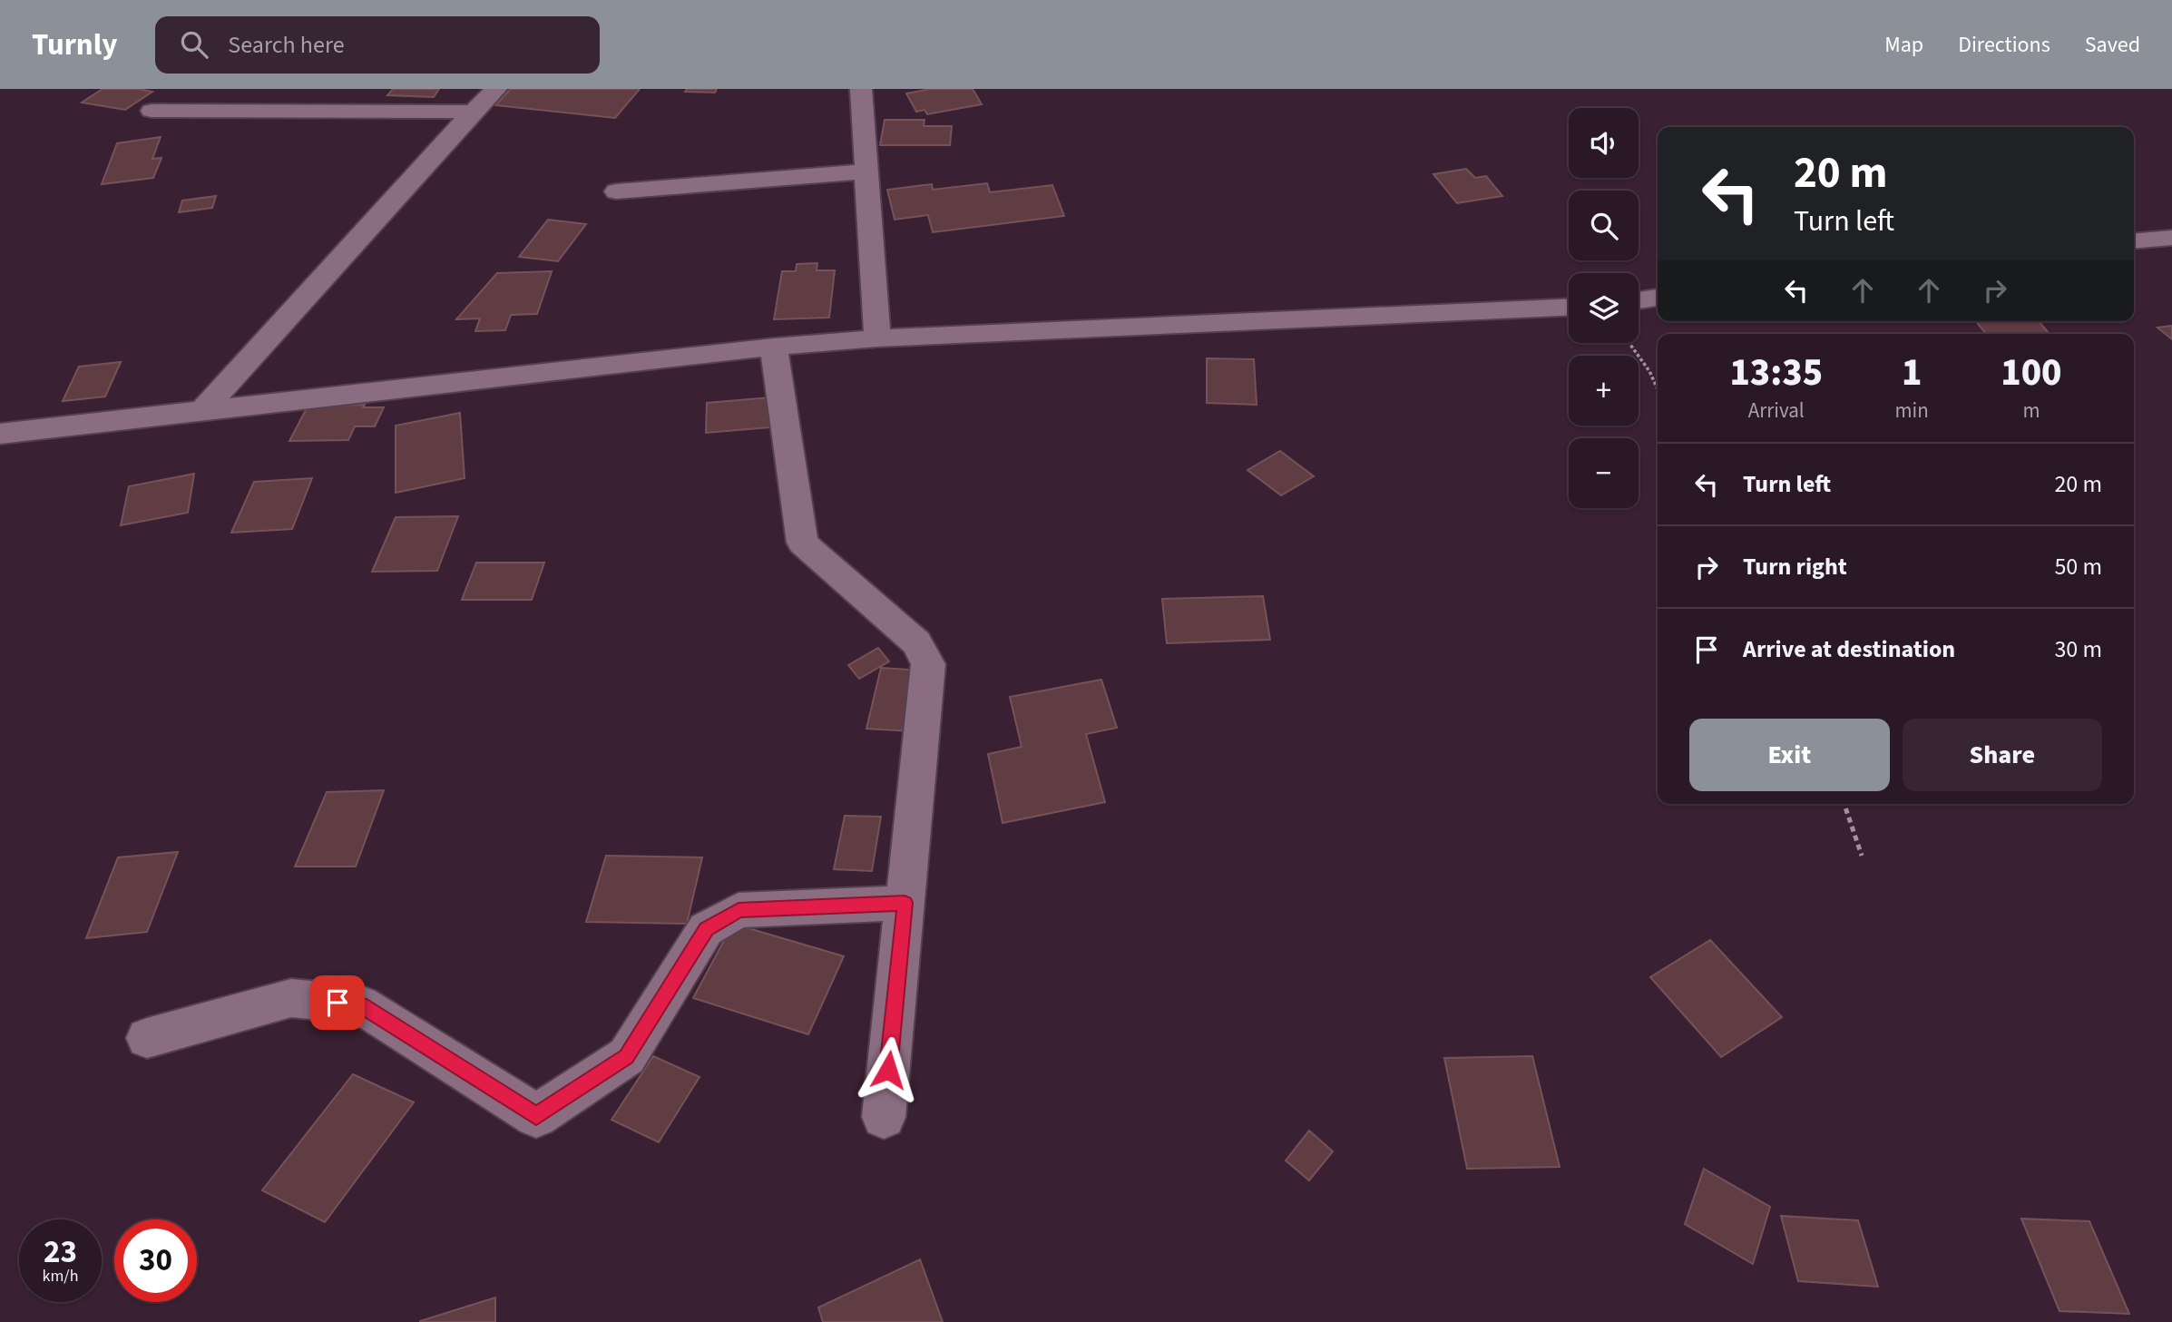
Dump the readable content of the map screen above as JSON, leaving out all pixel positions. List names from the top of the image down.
{
  "page": {
    "header": "Turnly",
    "search": "Search here",
    "nav": ["Map", "Directions", "Saved"],
    "map_buttons": ["+", "−"],
    "turn": ["20 m", "Turn left"],
    "eta": [
      "13:35",
      "Arrival",
      "1",
      "min",
      "100",
      "m"
    ],
    "list": [
      {
        "name": "Turn left",
        "value": "20 m"
      },
      {
        "name": "Turn right",
        "value": "50 m"
      },
      {
        "name": "Arrive at destination",
        "value": "30 m"
      }
    ],
    "buttons": ["Exit", "Share"],
    "speed": "23 km/h",
    "limit": "30"
  }
}
